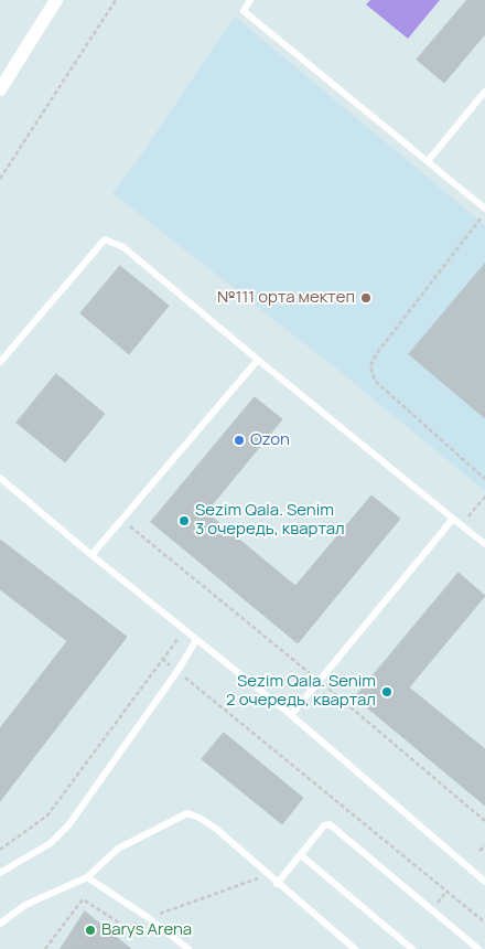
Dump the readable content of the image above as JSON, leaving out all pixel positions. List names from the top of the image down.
{
  "places": [
    "№111 орта мектеп",
    "Ozon",
    "Sezim Qala. Senim 3 очередь, квартал",
    "Sezim Qala. Senim 2 очередь, квартал",
    "Barys Arena"
  ]
}
